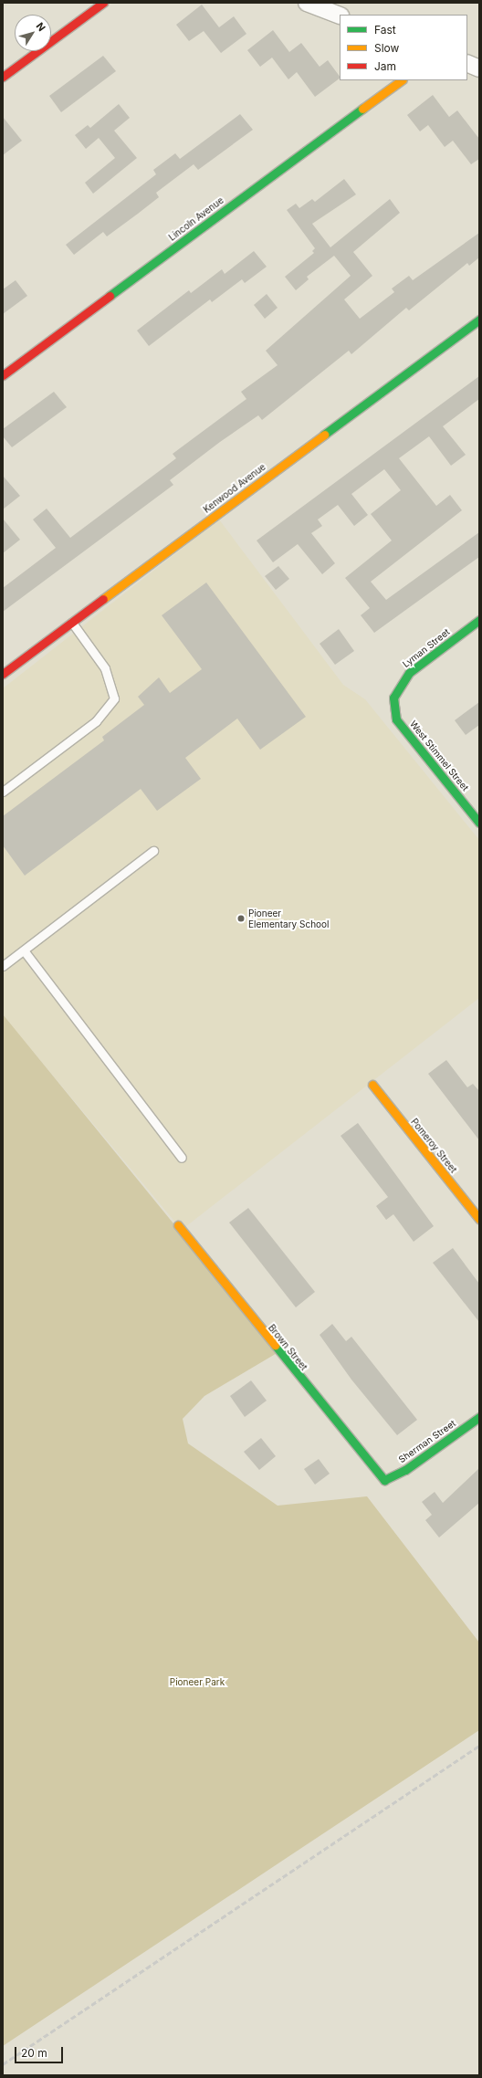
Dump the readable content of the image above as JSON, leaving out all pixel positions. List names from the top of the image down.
{
  "streets": {
    "street": [
      "Lincoln Avenue",
      "Kenwood Avenue",
      "Lyman Street",
      "West Stimmel Street",
      "Pomeroy Street",
      "Brown Street",
      "Sherman Street"
    ]
  },
  "crossings": [
    ["Lyman Street", "West Stimmel Street"],
    ["Brown Street", "Sherman Street"]
  ],
  "parks": ["Pioneer Park"],
  "places": ["Pioneer Elementary School"],
  "legend": ["Fast", "Slow", "Jam"],
  "scale_bar": "20 m",
  "north": "top right"
}
